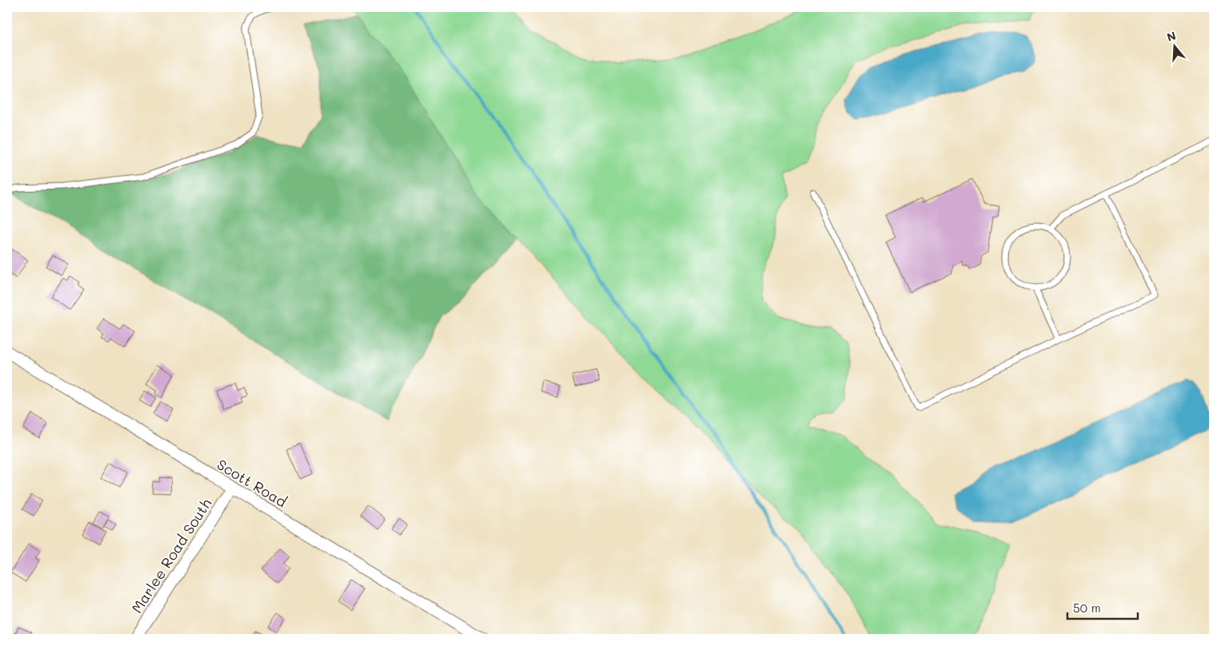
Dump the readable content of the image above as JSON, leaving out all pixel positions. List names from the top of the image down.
{
  "streets": {
    "street": ["Scott Road", "Marlee Road South"]
  },
  "crossings": [
    ["Scott Road", "Marlee Road South"]
  ],
  "scale_bar": "50 m",
  "north": "top"
}
